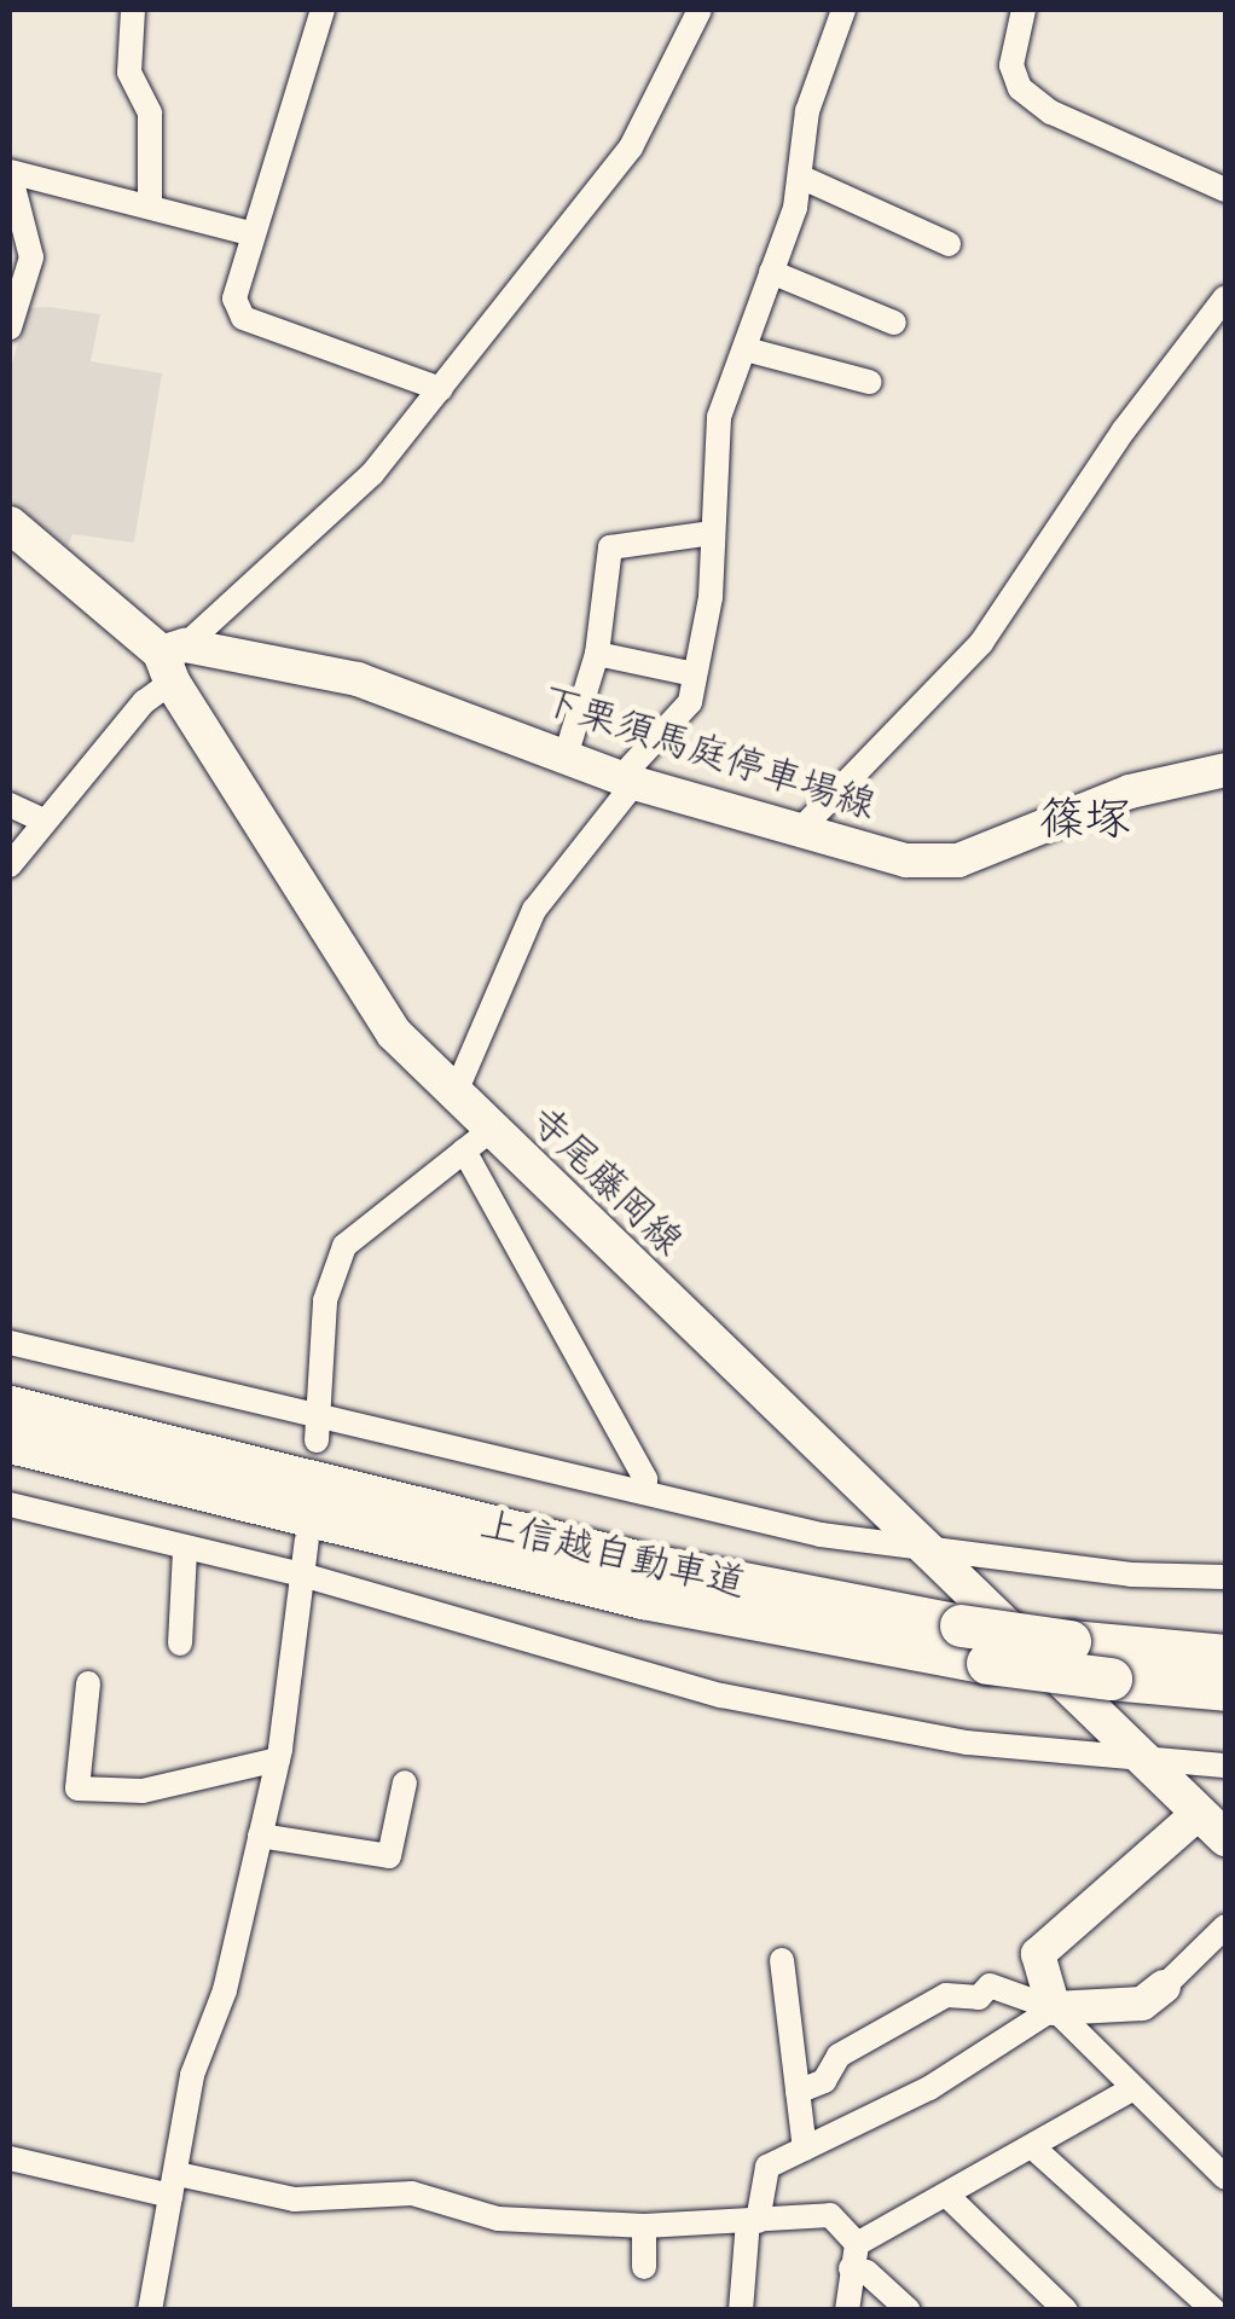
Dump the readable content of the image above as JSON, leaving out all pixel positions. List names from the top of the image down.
{
  "streets": {
    "highway": ["上信越自動車道"],
    "main road": ["下栗須馬庭停車場線", "寺尾藤岡線"]
  },
  "crossings": [
    ["下栗須馬庭停車場線", "寺尾藤岡線"]
  ],
  "districts": ["篠塚"]
}
